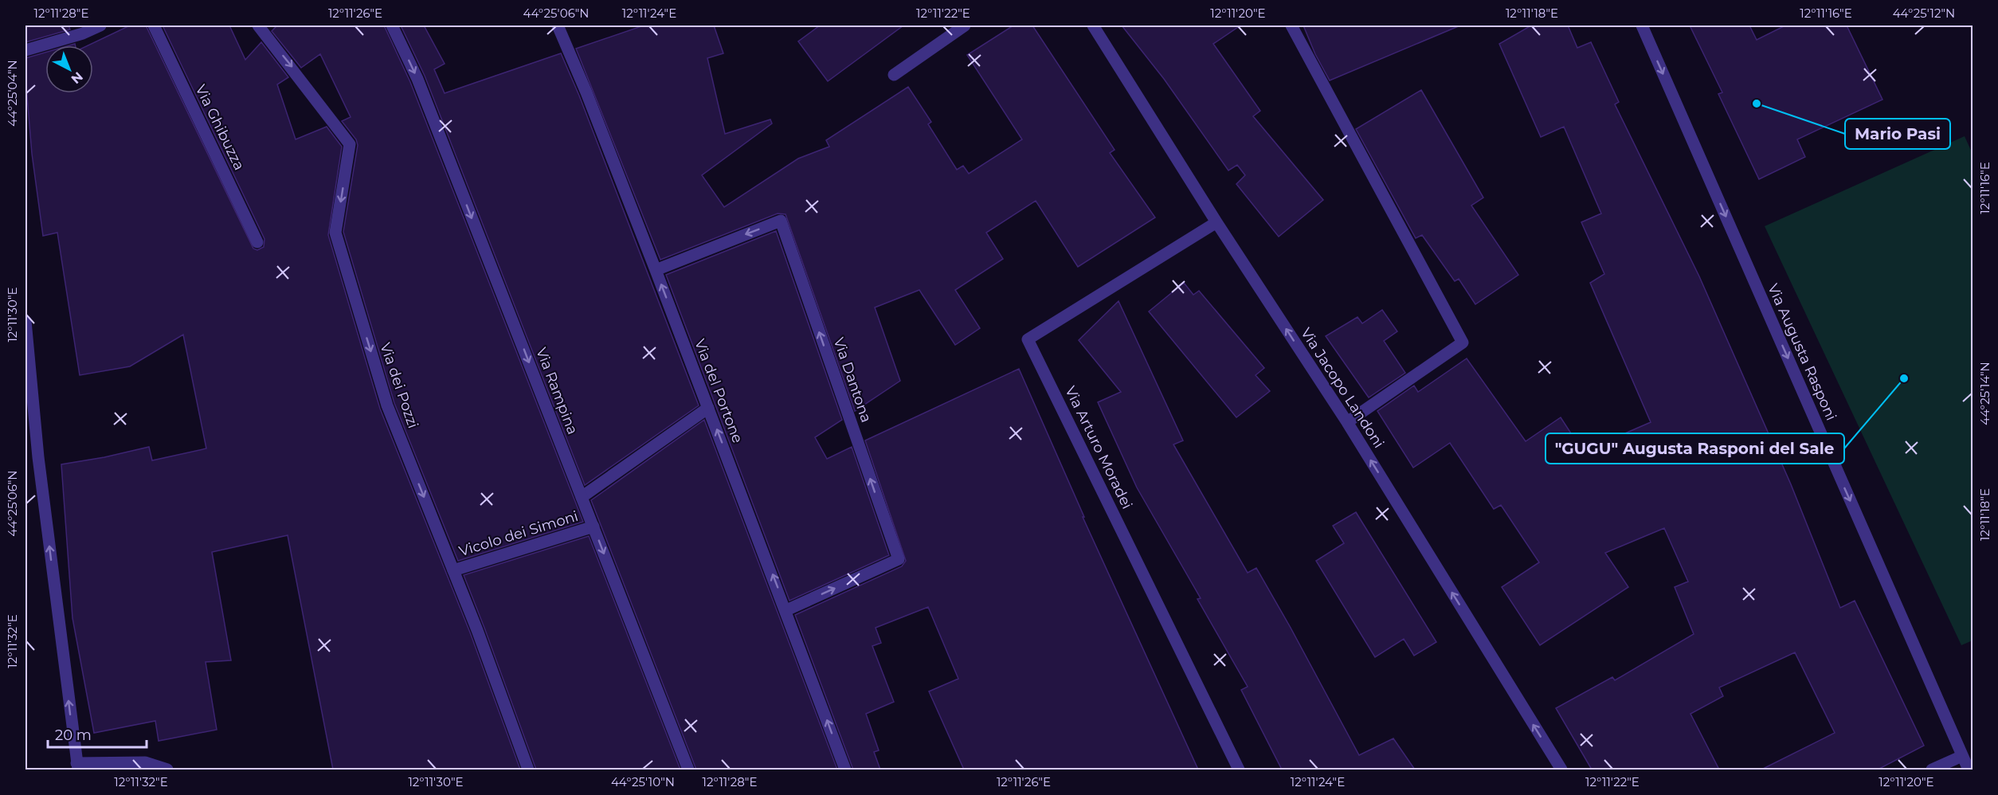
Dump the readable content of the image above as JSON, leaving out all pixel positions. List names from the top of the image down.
{
  "streets": {
    "street": [
      "Via Ghibuzza",
      "Via Augusta Rasponi",
      "Via Dantona",
      "Via dei Pozzi",
      "Via Jacopo Landoni",
      "Via Rampina",
      "Via del Portone",
      "Via Arturo Moradei",
      "Vicolo dei Simoni"
    ]
  },
  "crossings": [
    ["Via Dantona", "Via del Portone"],
    ["Via dei Pozzi", "Vicolo dei Simoni"],
    ["Via Jacopo Landoni", "Via Arturo Moradei"],
    ["Via Rampina", "Vicolo dei Simoni"]
  ],
  "one_way": [
    "Via Augusta Rasponi",
    "Via dei Pozzi",
    "Via Jacopo Landoni",
    "Via Rampina",
    "Via del Portone"
  ],
  "places": ["Mario Pasi", "\"GUGU\" Augusta Rasponi del Sale"],
  "scale_bar": "20 m",
  "north": "bottom right",
  "coordinates": [
    "12°11'28\"E",
    "12°11'26\"E",
    "44°25'06\"N",
    "12°11'24\"E",
    "12°11'22\"E",
    "12°11'20\"E",
    "12°11'18\"E",
    "12°11'16\"E",
    "44°25'12\"N",
    "44°25'04\"N",
    "12°11'30\"E",
    "44°25'14\"N",
    "12°11'32\"E",
    "44°25'10\"N"
  ]
}
